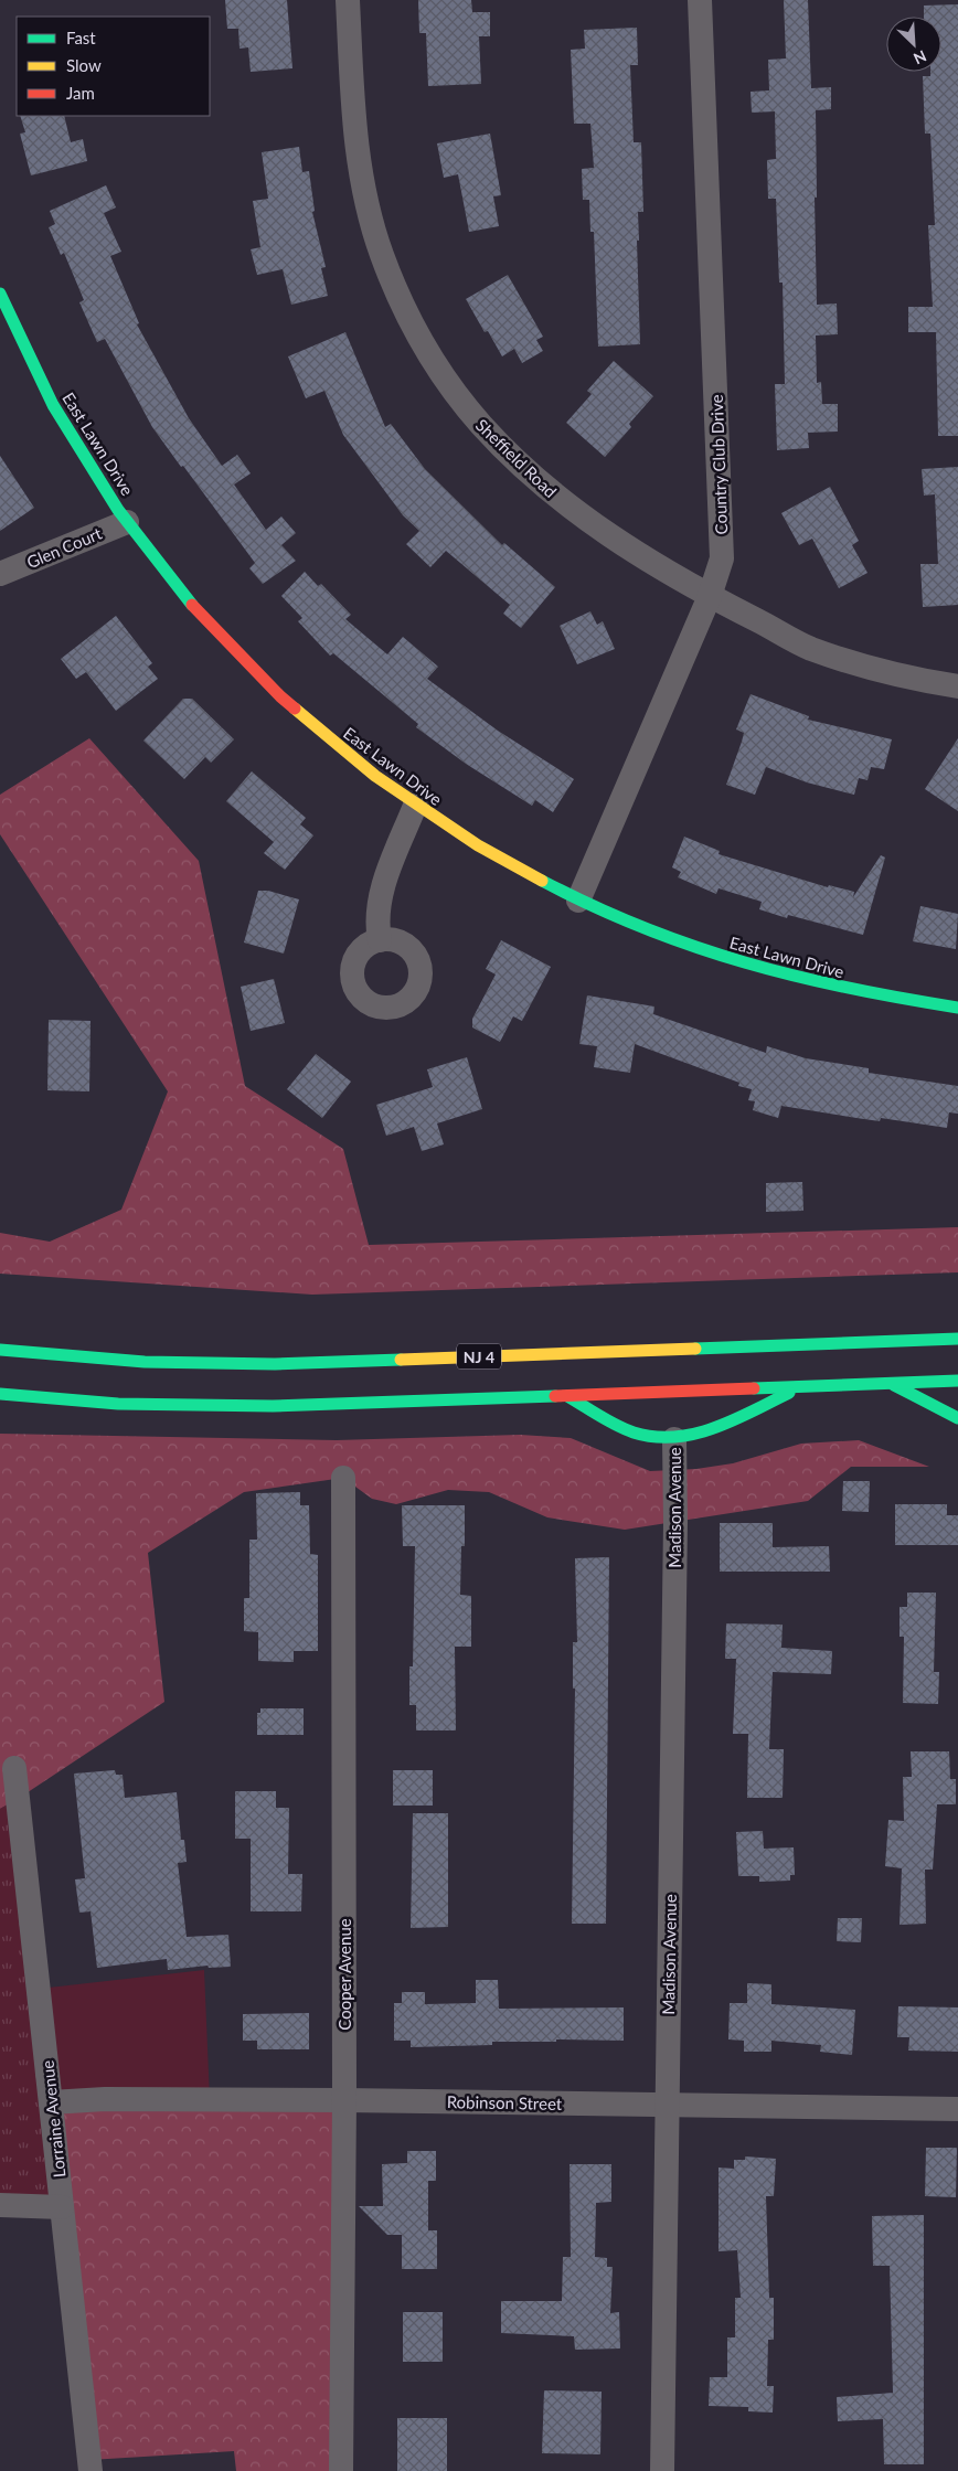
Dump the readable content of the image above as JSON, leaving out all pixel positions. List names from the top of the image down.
{
  "streets": {
    "main road": ["East Lawn Drive", "NJ 4"],
    "street": [
      "Sheffield Road",
      "Country Club Drive",
      "Glen Court",
      "Madison Avenue",
      "Cooper Avenue",
      "Robinson Street",
      "Lorraine Avenue"
    ]
  },
  "crossings": [
    ["East Lawn Drive", "Country Club Drive"],
    ["East Lawn Drive", "Glen Court"],
    ["Sheffield Road", "Country Club Drive"],
    ["Madison Avenue", "Robinson Street"],
    ["Cooper Avenue", "Robinson Street"],
    ["Robinson Street", "Lorraine Avenue"]
  ],
  "legend": ["Fast", "Slow", "Jam"],
  "north": "bottom right"
}
